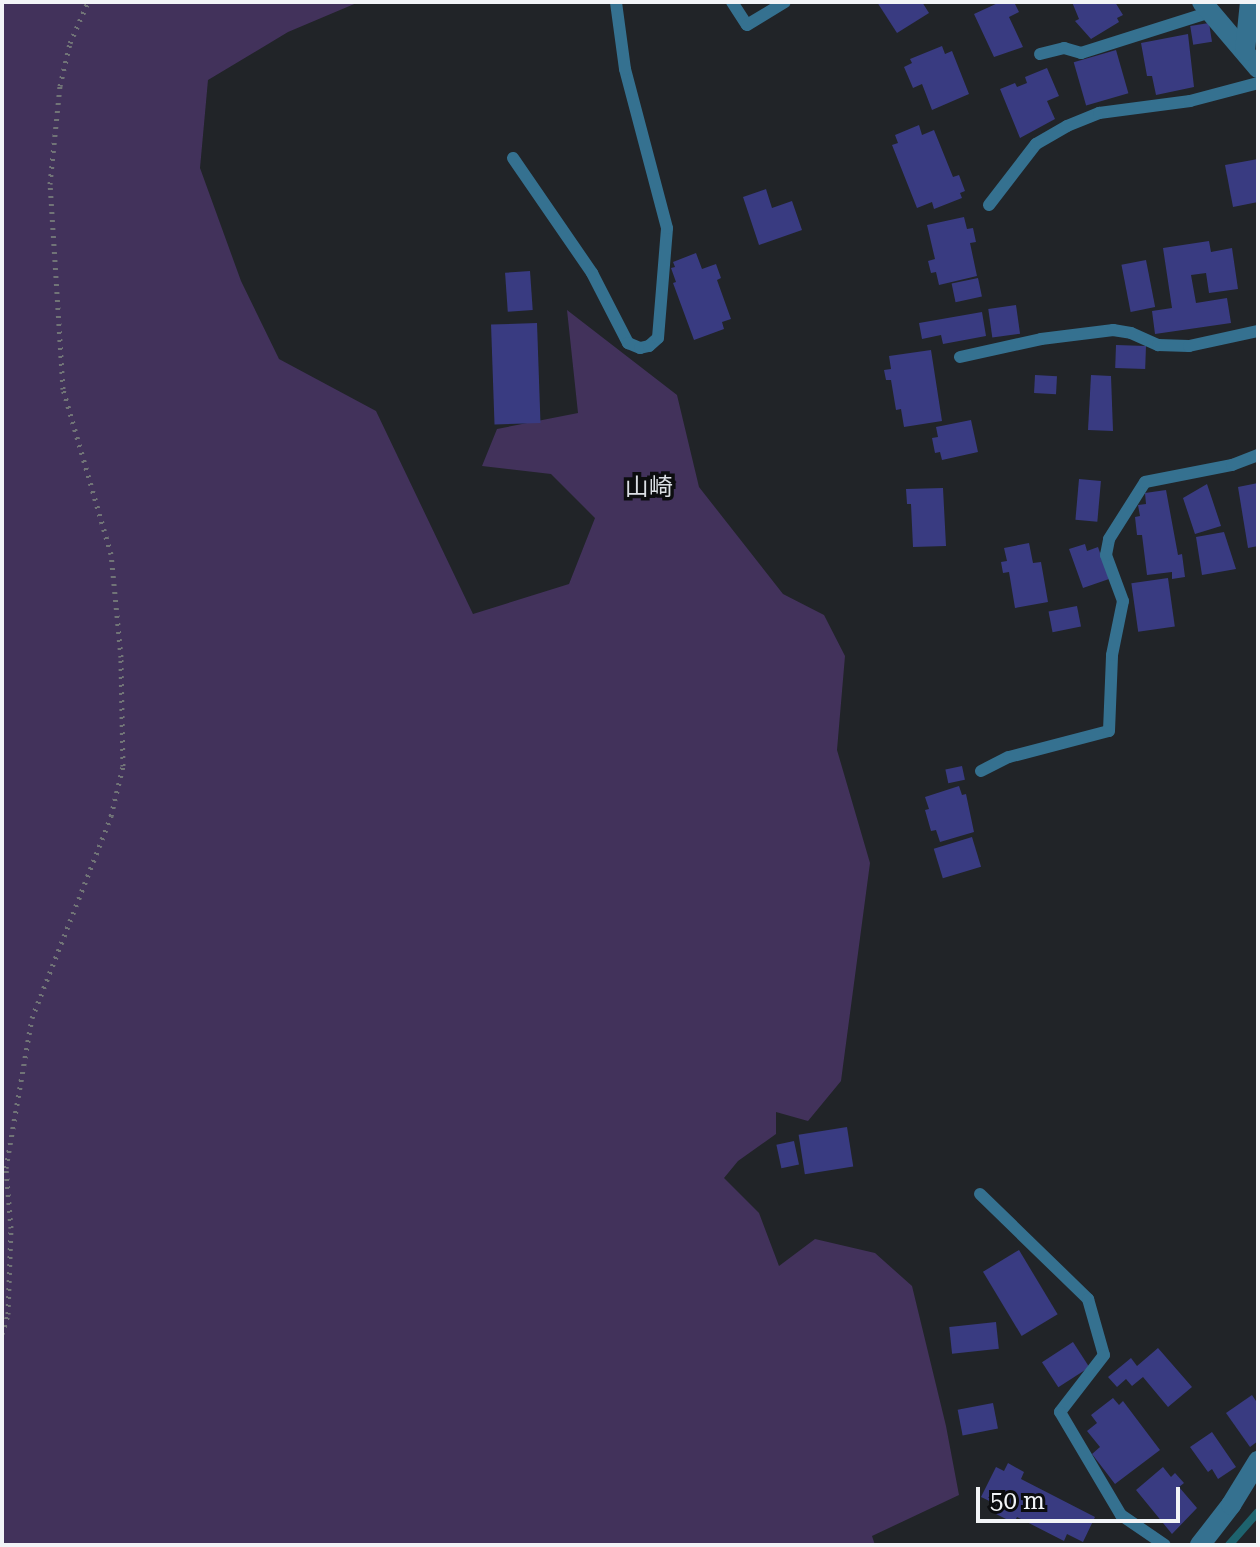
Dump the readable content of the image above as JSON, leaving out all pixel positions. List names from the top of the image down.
{
  "districts": ["山崎"],
  "scale_bar": "50 m"
}
